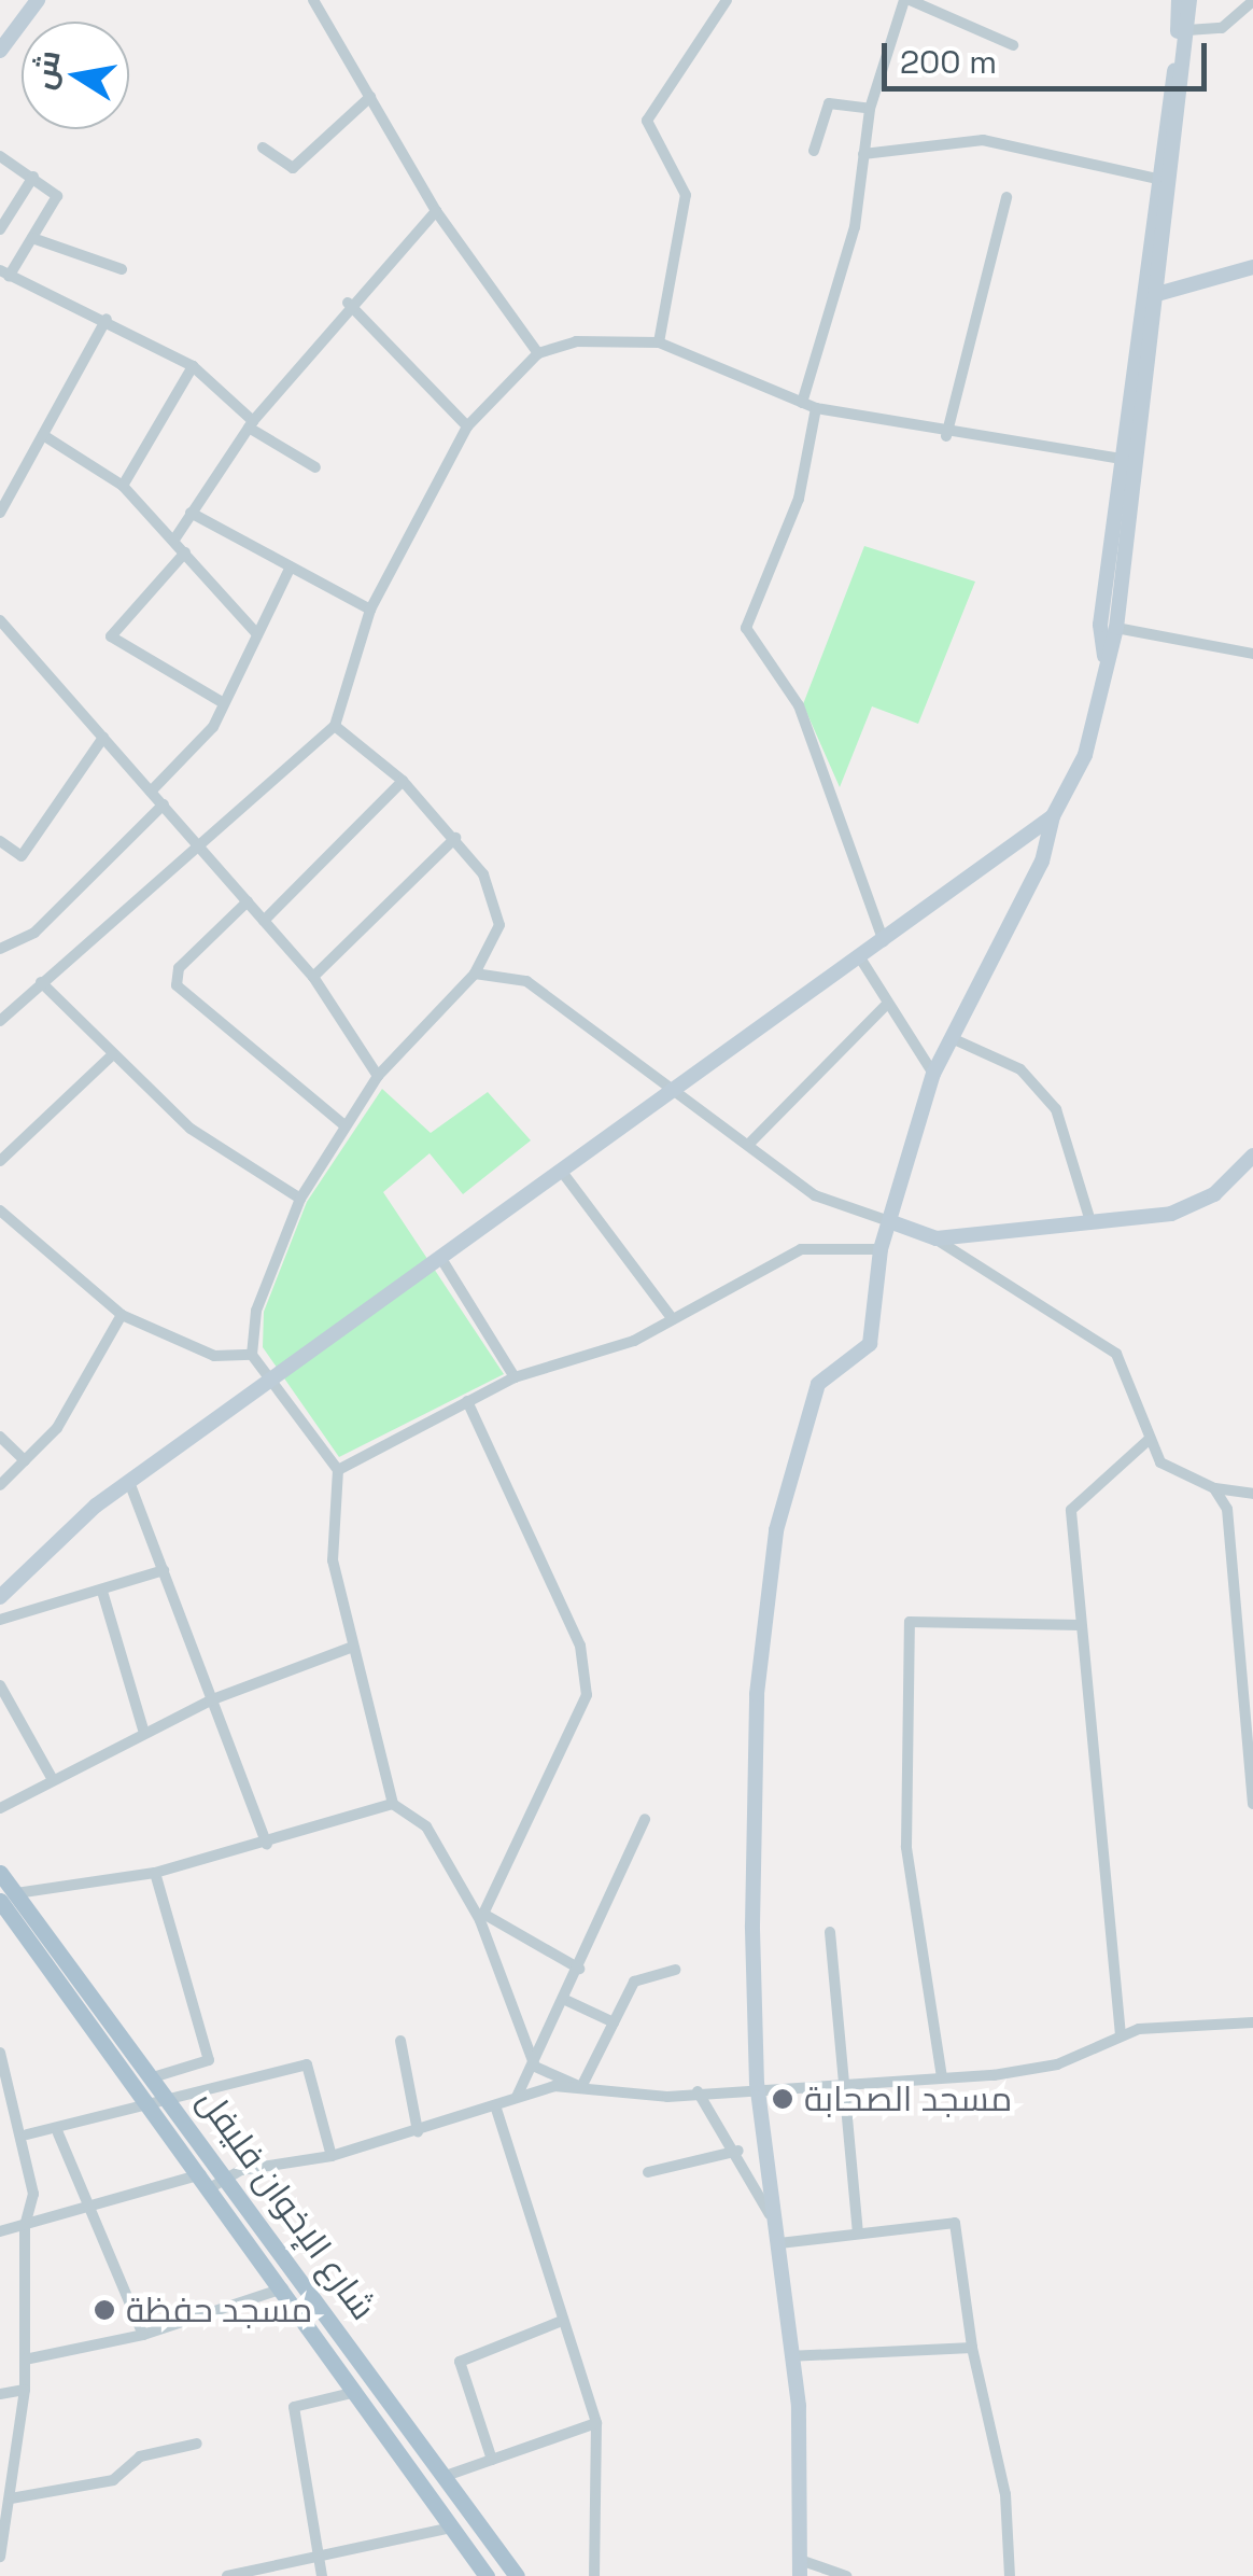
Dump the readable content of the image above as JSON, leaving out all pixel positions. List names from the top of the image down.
{
  "streets": {
    "main road": ["شارع الإخوان فليفل"]
  },
  "places": ["مسجد الصحابة", "مسجد حفظة"],
  "scale_bar": "200 m",
  "north": "left"
}
